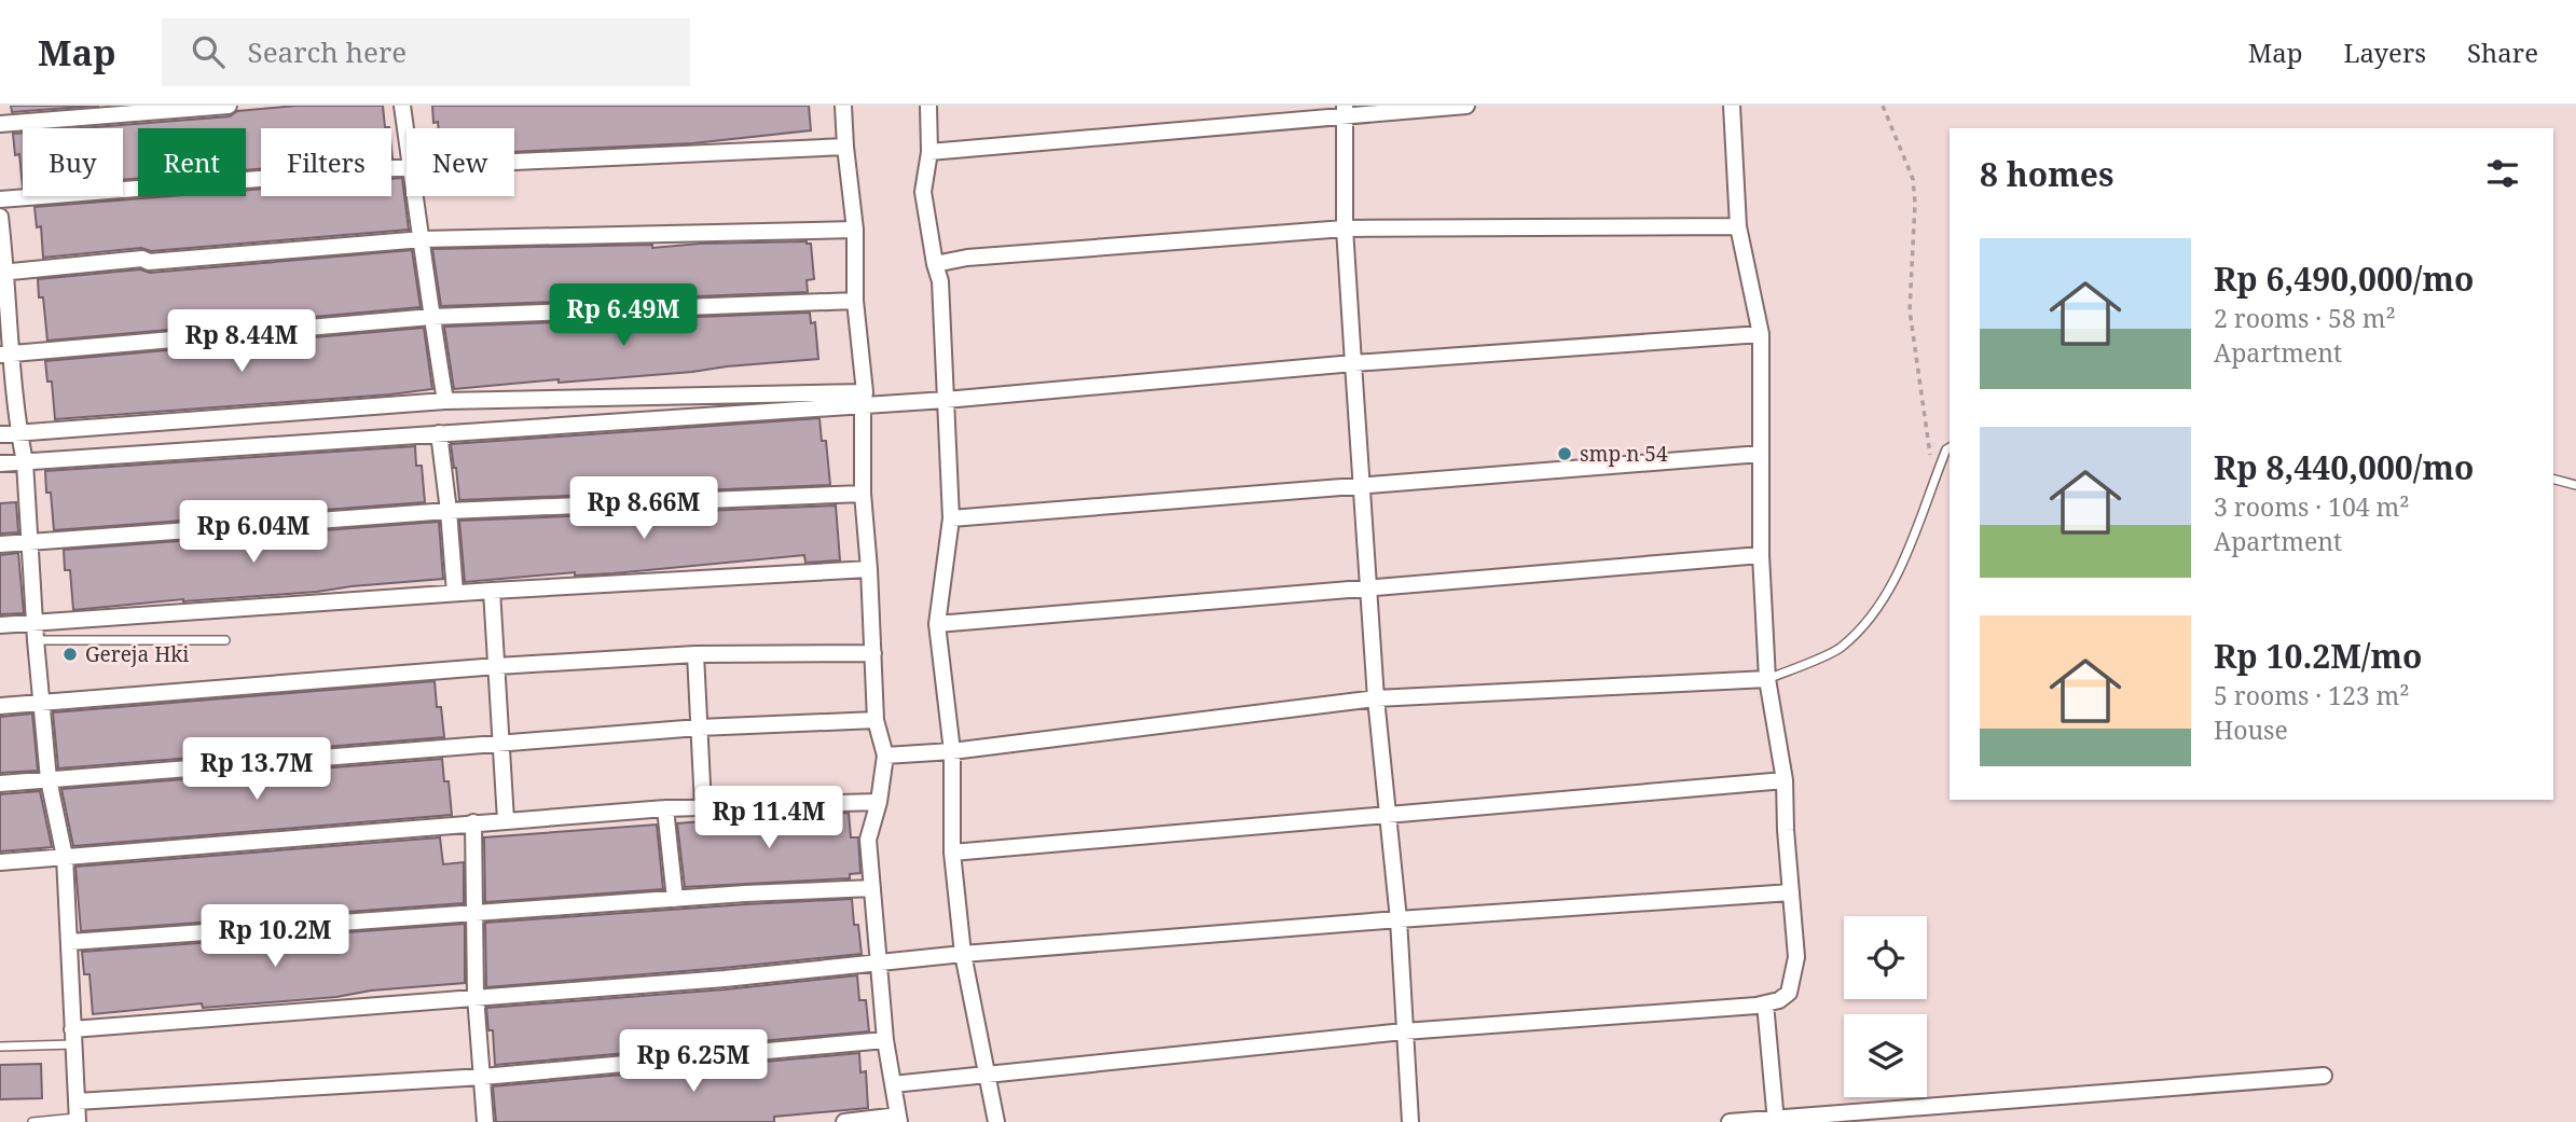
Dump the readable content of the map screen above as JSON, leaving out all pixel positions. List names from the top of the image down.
{
  "places": ["smp n 54", "Gereja Hki"],
  "page": {
    "header": "Map",
    "search": "Search here",
    "nav": ["Map", "Layers", "Share"],
    "chip": [
      "Buy",
      "Rent",
      "Filters",
      "New"
    ],
    "heading": "8 homes",
    "list": [
      {
        "name": "Rp 6,490,000/mo",
        "note": "2 rooms · 58 m² · Apartment"
      },
      {
        "name": "Rp 8,440,000/mo",
        "note": "3 rooms · 104 m² · Apartment"
      },
      {
        "name": "Rp 10.2M/mo",
        "note": "5 rooms · 123 m² · House"
      }
    ],
    "price": [
      "Rp 6.49M",
      "Rp 8.44M",
      "Rp 8.66M",
      "Rp 6.04M",
      "Rp 13.7M",
      "Rp 11.4M",
      "Rp 10.2M",
      "Rp 6.25M"
    ]
  }
}
